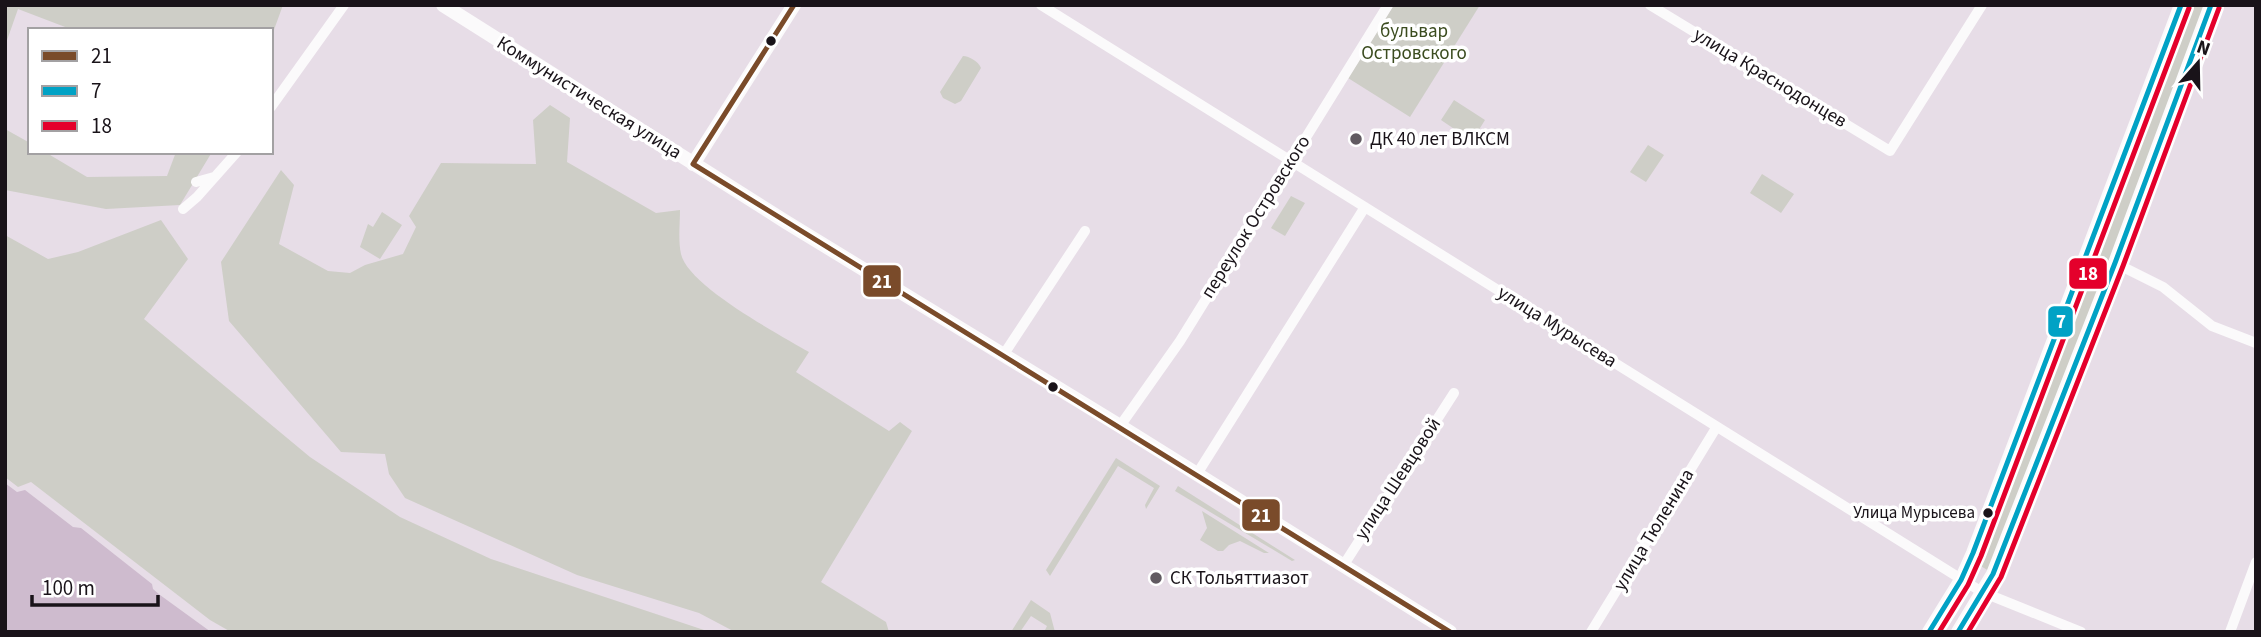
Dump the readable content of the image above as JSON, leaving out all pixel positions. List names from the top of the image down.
{
  "streets": {
    "main road": ["Коммунистическая улица"],
    "street": [
      "улица Краснодонцев",
      "переулок Островского",
      "улица Мурысева",
      "улица Шевцовой",
      "улица Тюленина"
    ]
  },
  "crossings": [
    ["Коммунистическая улица", "переулок Островского"],
    ["Коммунистическая улица", "улица Шевцовой"],
    ["переулок Островского", "улица Мурысева"],
    ["улица Мурысева", "улица Тюленина"]
  ],
  "parks": ["бульвар Островского"],
  "places": ["ДК 40 лет ВЛКСМ", "Улица Мурысева", "СК Тольяттиазот"],
  "lines": ["transit line 21", "transit line 7", "transit line 18"],
  "legend": ["21", "7", "18"],
  "scale_bar": "100 m",
  "north": "top"
}
